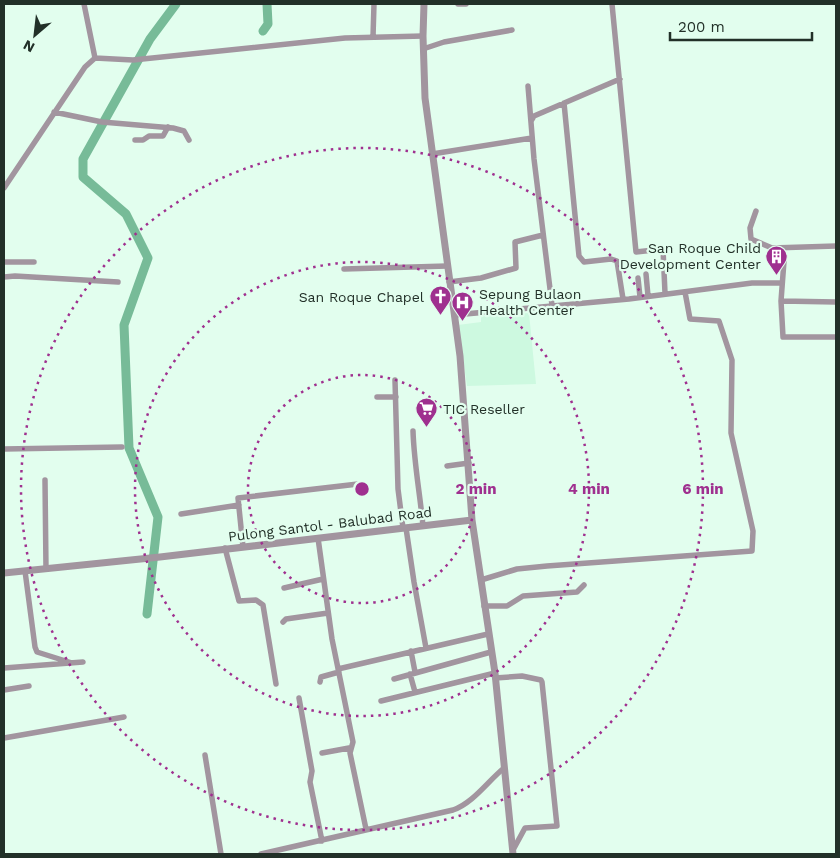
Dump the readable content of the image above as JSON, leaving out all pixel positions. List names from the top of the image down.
{
  "streets": {
    "street": ["Pulong Santol - Balubad Road"]
  },
  "places": {
    "building": ["San Roque Child Development Center"],
    "church": ["San Roque Chapel"],
    "hospital": ["Sepung Bulaon Health Center"],
    "supermarket": ["TIC Reseller"]
  },
  "scale_bar": "200 m",
  "north": "bottom left",
  "rings": ["2 min", "4 min", "6 min"]
}
